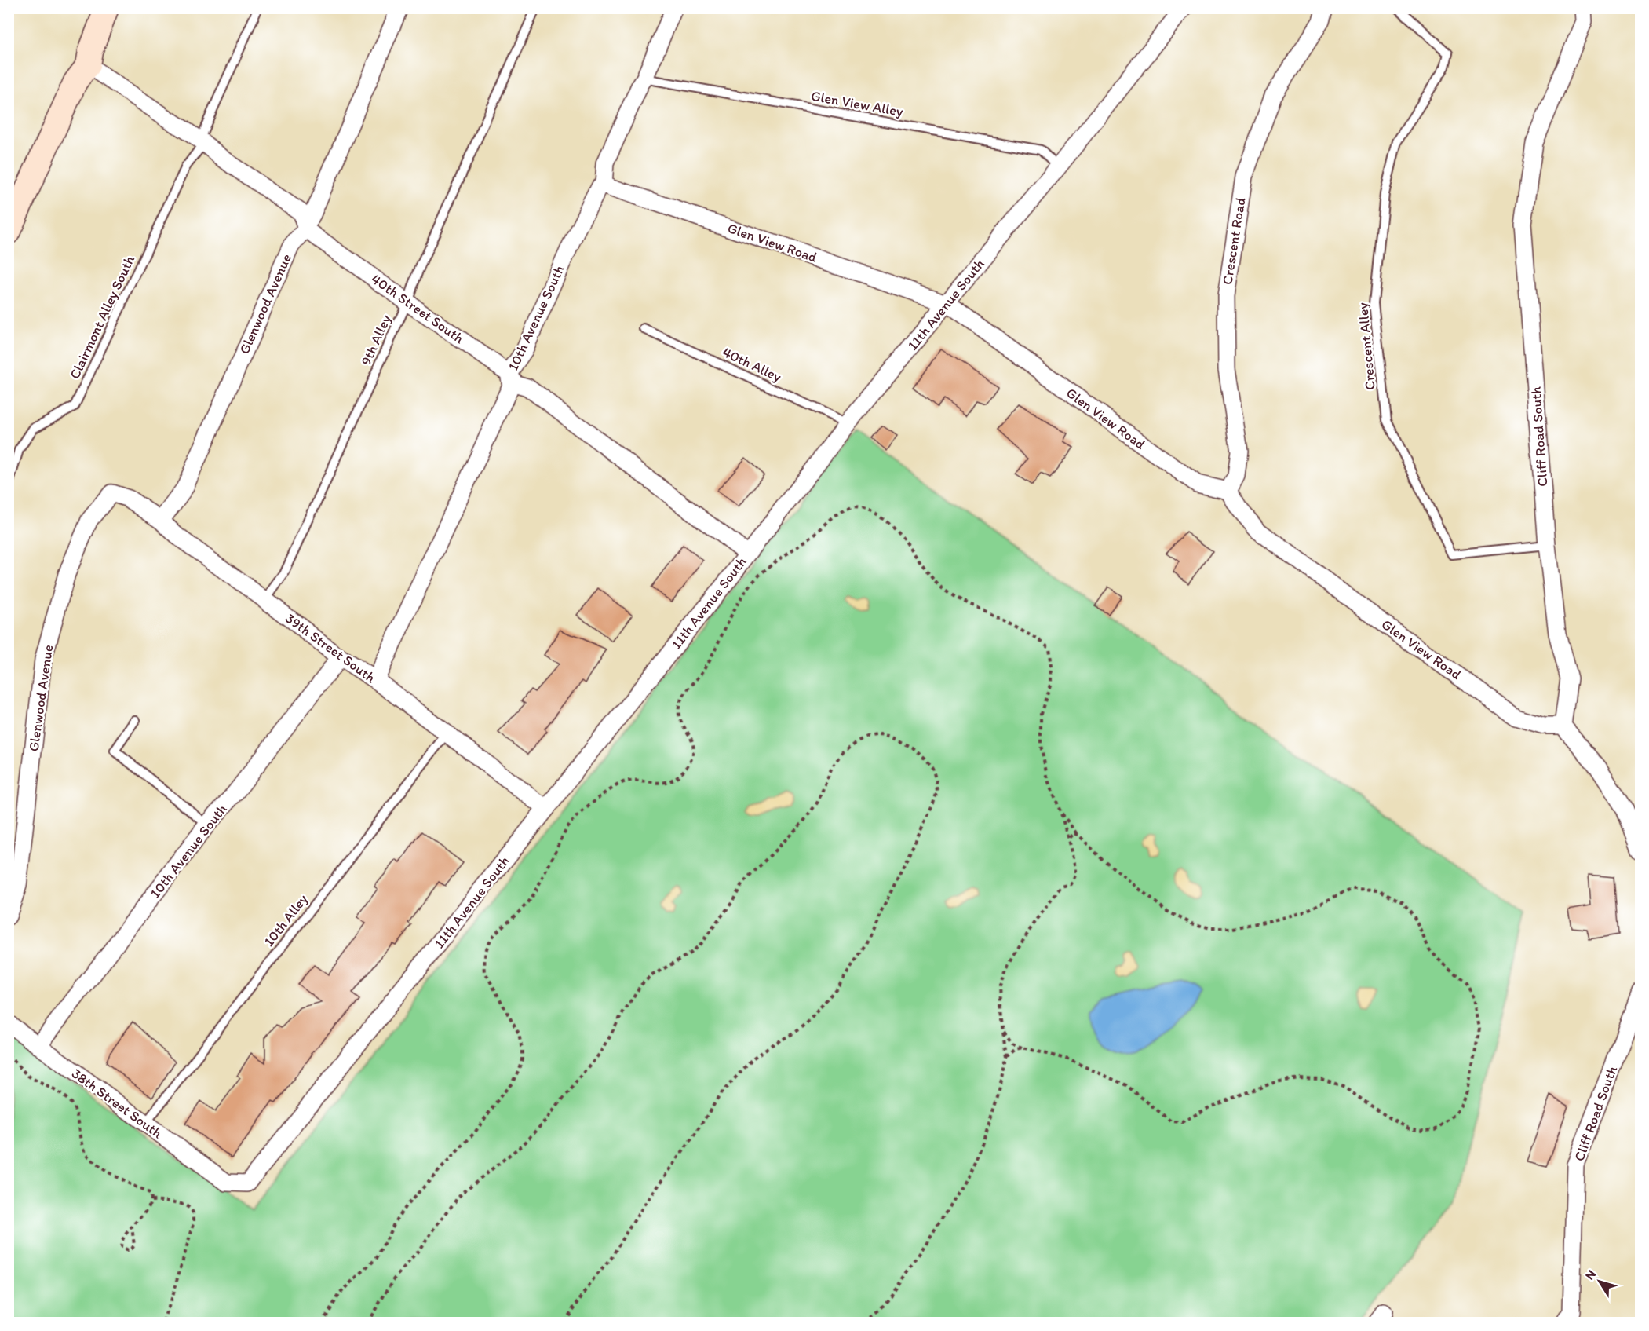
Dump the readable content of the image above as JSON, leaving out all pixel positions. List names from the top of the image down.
{
  "streets": {
    "street": [
      "Crescent Road",
      "Glen View Road",
      "Glenwood Avenue",
      "11th Avenue South",
      "40th Street South",
      "10th Avenue South",
      "Cliff Road South",
      "39th Street South",
      "38th Street South"
    ],
    "lane": [
      "Glen View Alley",
      "Clairmont Alley South",
      "9th Alley",
      "Crescent Alley",
      "40th Alley",
      "10th Alley"
    ]
  },
  "crossings": [
    ["Glen View Alley", "11th Avenue South"],
    ["Glen View Alley", "10th Avenue South"],
    ["Crescent Road", "Glen View Road"],
    ["Glen View Road", "11th Avenue South"],
    ["Glen View Road", "10th Avenue South"],
    ["Glen View Road", "Cliff Road South"],
    ["Glenwood Avenue", "40th Street South"],
    ["Glenwood Avenue", "39th Street South"],
    ["11th Avenue South", "40th Street South"],
    ["11th Avenue South", "40th Alley"],
    ["11th Avenue South", "39th Street South"],
    ["11th Avenue South", "38th Street South"],
    ["40th Street South", "Clairmont Alley South"],
    ["40th Street South", "10th Avenue South"],
    ["40th Street South", "9th Alley"],
    ["10th Avenue South", "39th Street South"],
    ["10th Avenue South", "38th Street South"],
    ["9th Alley", "39th Street South"],
    ["Crescent Alley", "Cliff Road South"],
    ["39th Street South", "10th Alley"],
    ["10th Alley", "38th Street South"]
  ],
  "north": "top left"
}
